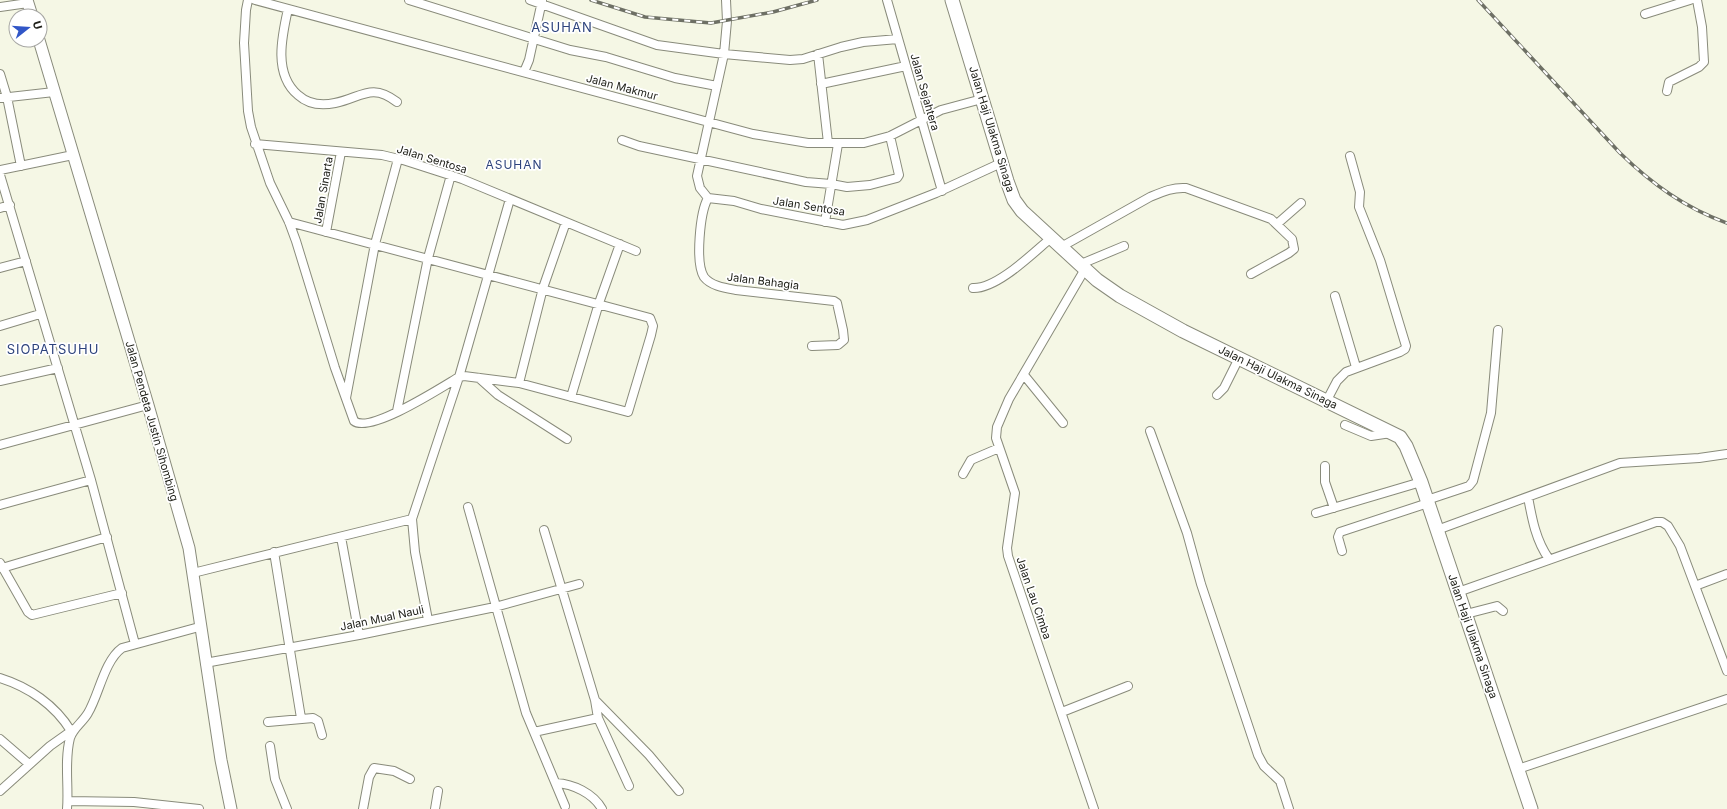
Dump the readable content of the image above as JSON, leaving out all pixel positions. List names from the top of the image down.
{
  "streets": {
    "main road": ["Jalan Haji Ulakma Sinaga"],
    "street": [
      "Jalan Makmur",
      "Jalan Sejahtera",
      "Jalan Sentosa",
      "Jalan Sinarta",
      "Jalan Bahagia",
      "Jalan Pendeta Justin Sihombing",
      "Jalan Lau Cimba",
      "Jalan Mual Nauli"
    ]
  },
  "crossings": [
    ["Jalan Makmur", "Jalan Sejahtera"],
    ["Jalan Makmur", "Jalan Haji Ulakma Sinaga"],
    ["Jalan Sejahtera", "Jalan Sentosa"],
    ["Jalan Haji Ulakma Sinaga", "Jalan Sentosa"],
    ["Jalan Haji Ulakma Sinaga", "Jalan Lau Cimba"],
    ["Jalan Sentosa", "Jalan Sinarta"],
    ["Jalan Sentosa", "Jalan Bahagia"],
    ["Jalan Pendeta Justin Sihombing", "Jalan Mual Nauli"]
  ],
  "districts": ["ASUHAN", "ASUHAN", "SIOPATSUHU"],
  "north": "right"
}
